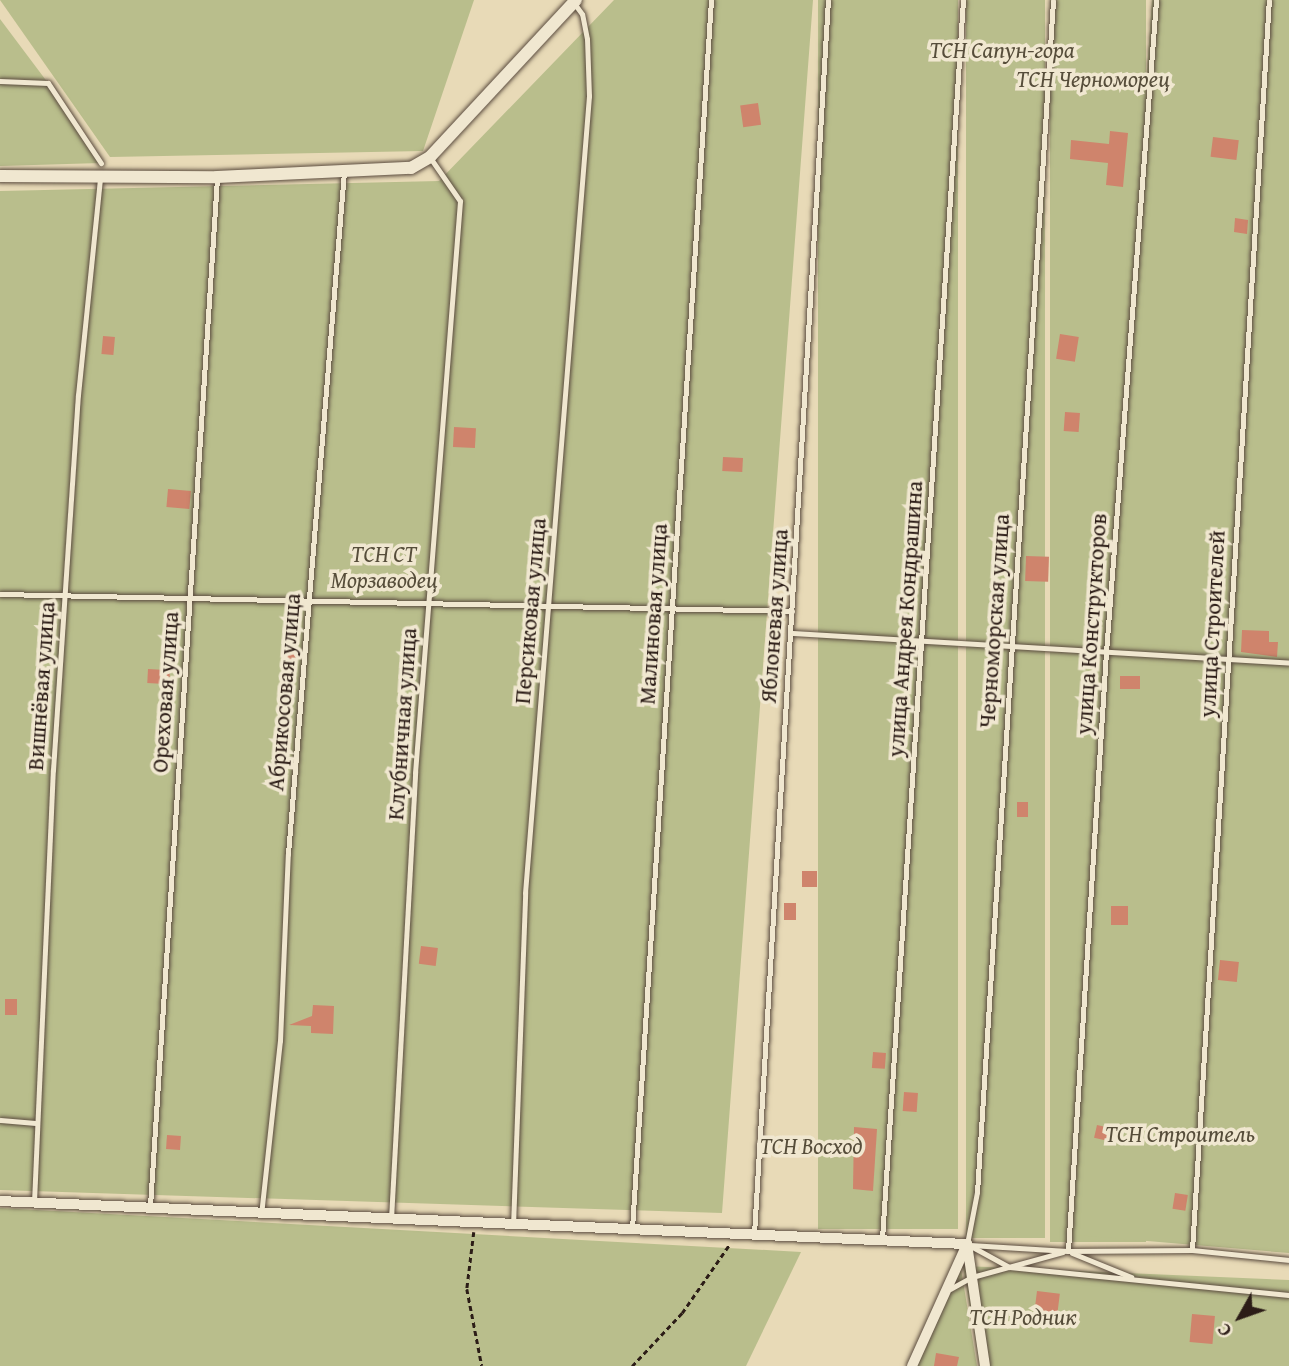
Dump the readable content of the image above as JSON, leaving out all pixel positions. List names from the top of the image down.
{
  "streets": {
    "lane": [
      "Персиковая улица",
      "Малиновая улица",
      "Яблоневая улица",
      "улица Андрея Кондрашина",
      "Черноморская улица",
      "улица Конструкторов",
      "улица Строителей",
      "Вишнёвая улица",
      "Ореховая улица",
      "Абрикосовая улица",
      "Клубничная улица"
    ]
  },
  "parks": [
    "ТСН Сапун-гора",
    "ТСН Черноморец",
    "ТСН СТ Морзаводец",
    "ТСН Строитель",
    "ТСН Восход",
    "ТСН Родник"
  ],
  "north": "bottom left"
}
